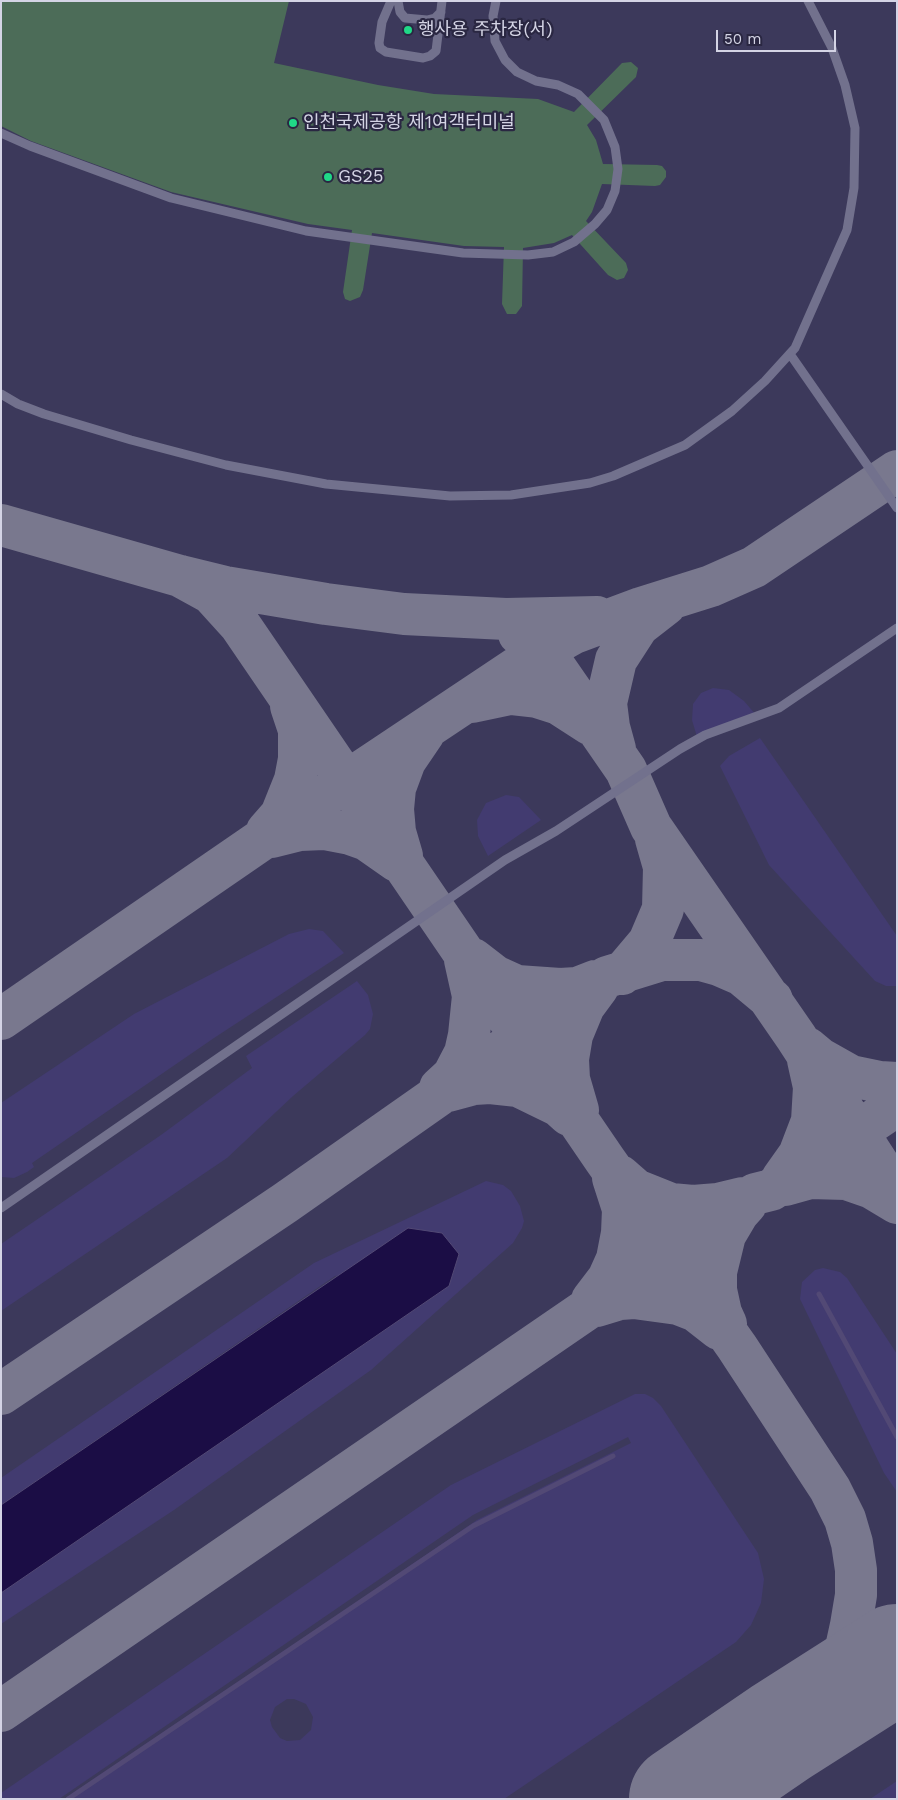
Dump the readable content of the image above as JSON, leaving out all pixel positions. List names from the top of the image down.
{
  "places": ["행사용 주차장(서)", "인천국제공항 제1여객터미널", "GS25"],
  "scale_bar": "50 m"
}
